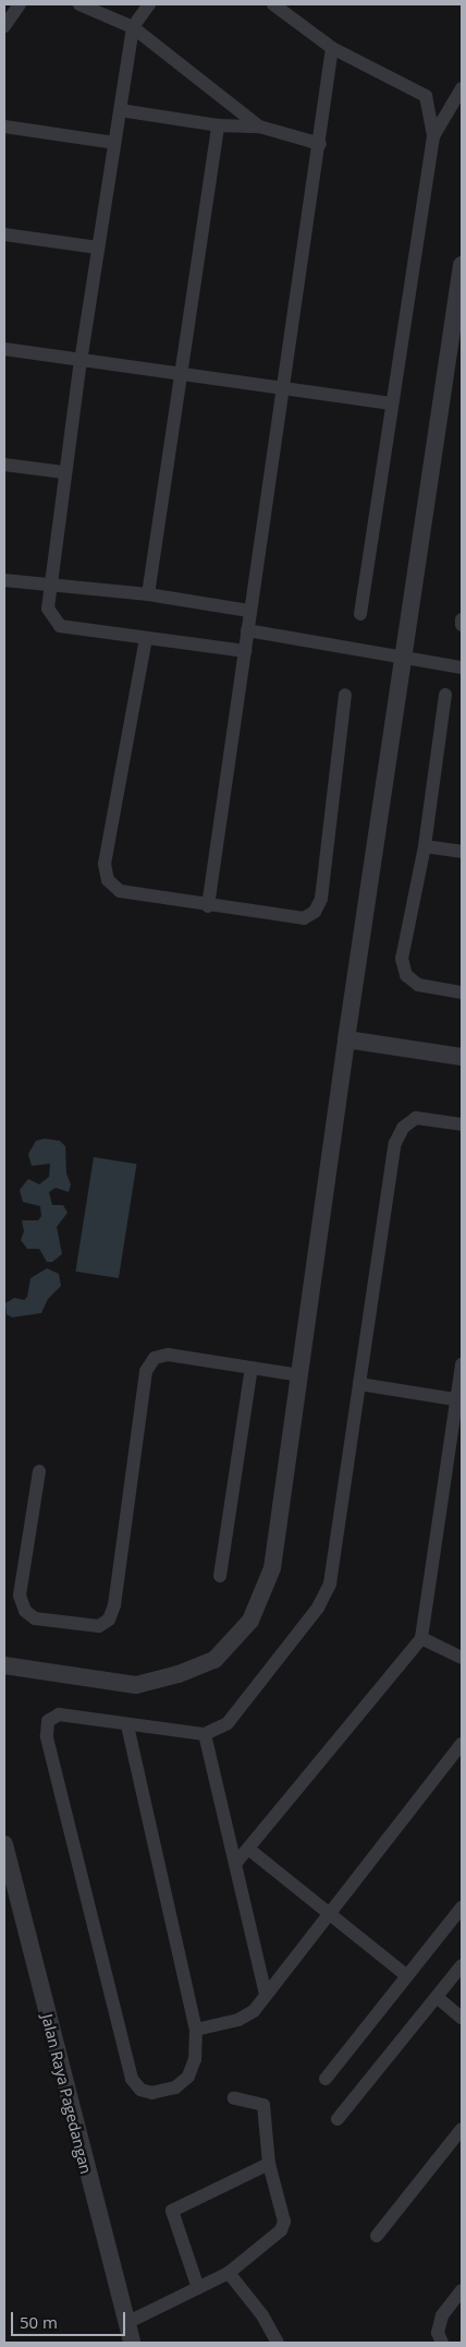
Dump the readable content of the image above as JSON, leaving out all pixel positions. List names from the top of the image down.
{
  "streets": {
    "street": ["Jalan Raya Pagedangan"]
  },
  "scale_bar": "50 m"
}
